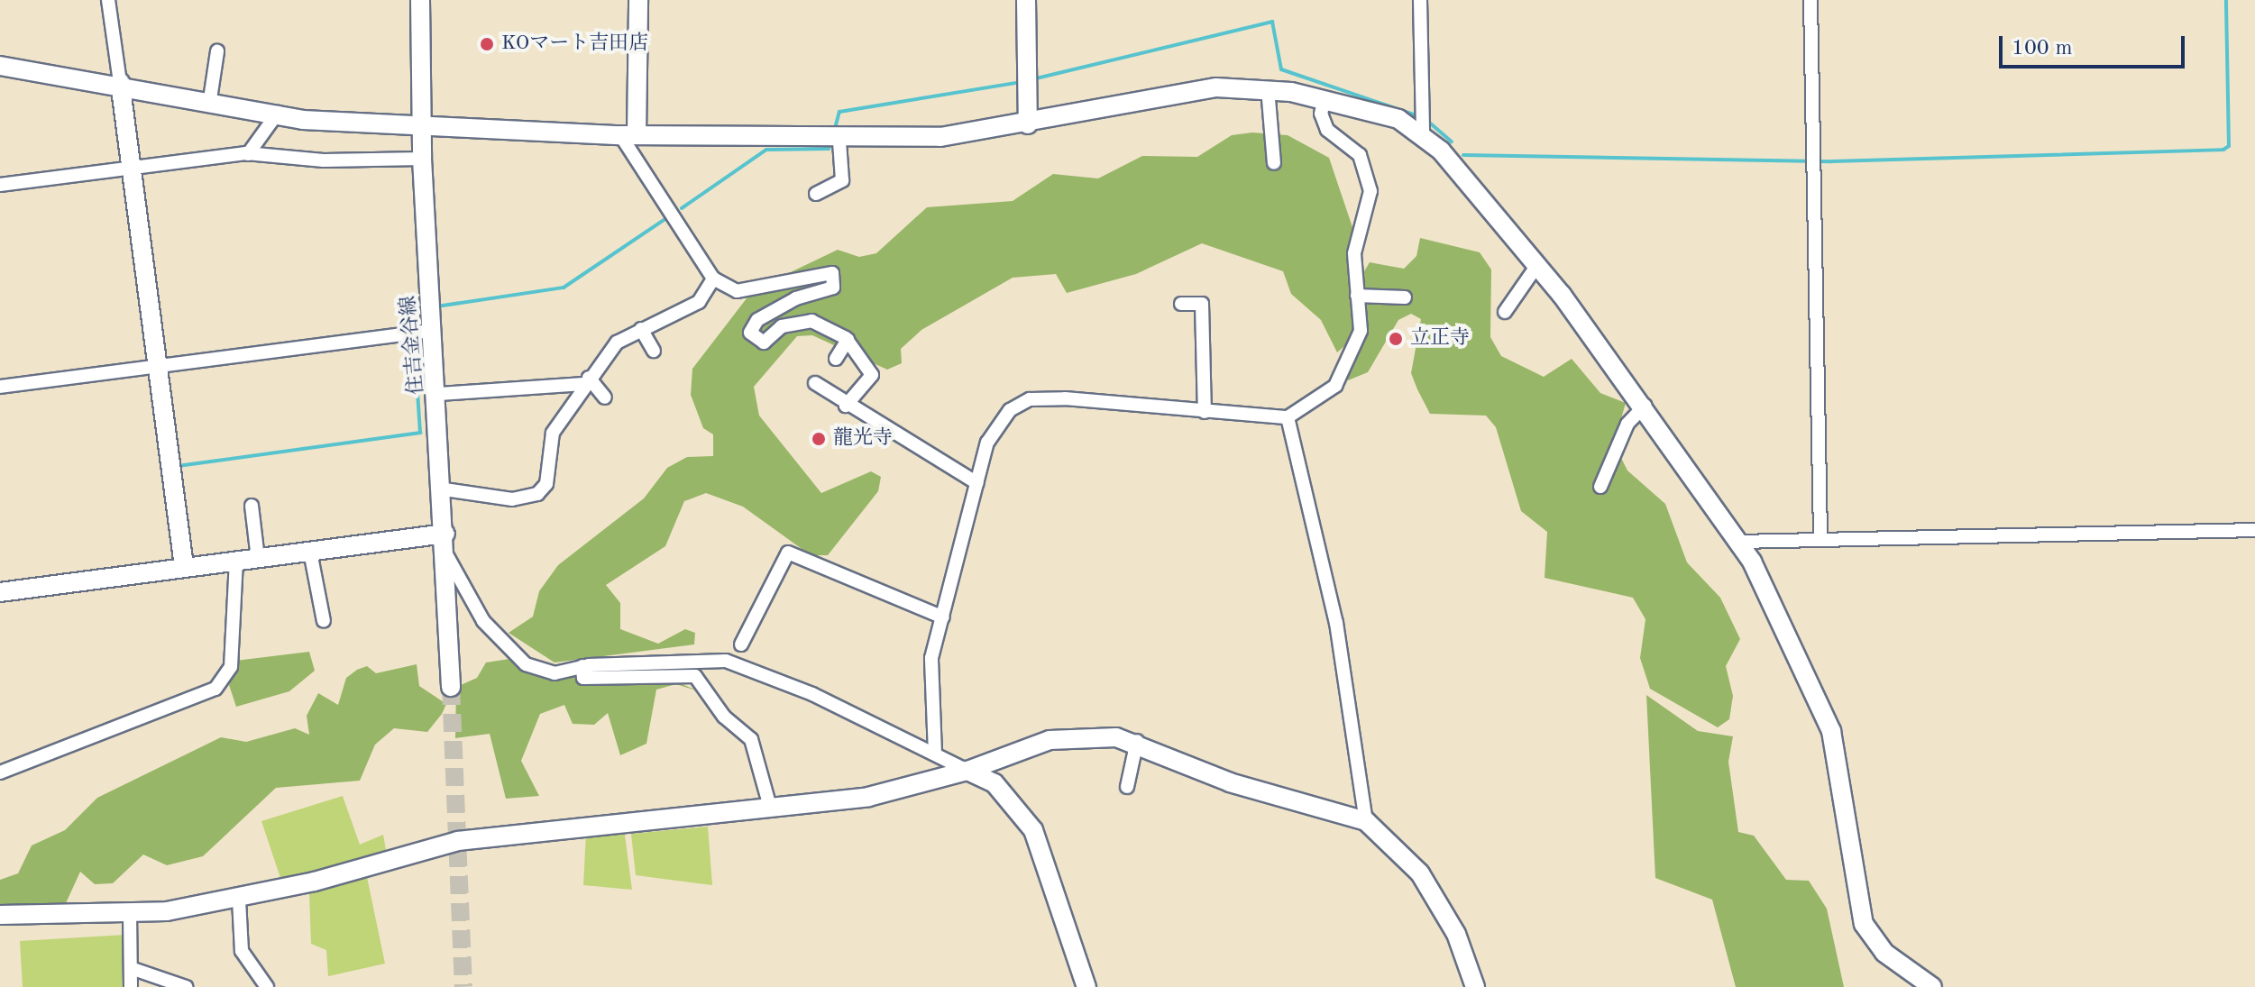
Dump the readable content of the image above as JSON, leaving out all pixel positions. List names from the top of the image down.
{
  "streets": {
    "street": ["住吉金谷線"]
  },
  "places": ["KOマート吉田店", "立正寺", "龍光寺"],
  "scale_bar": "100 m"
}
